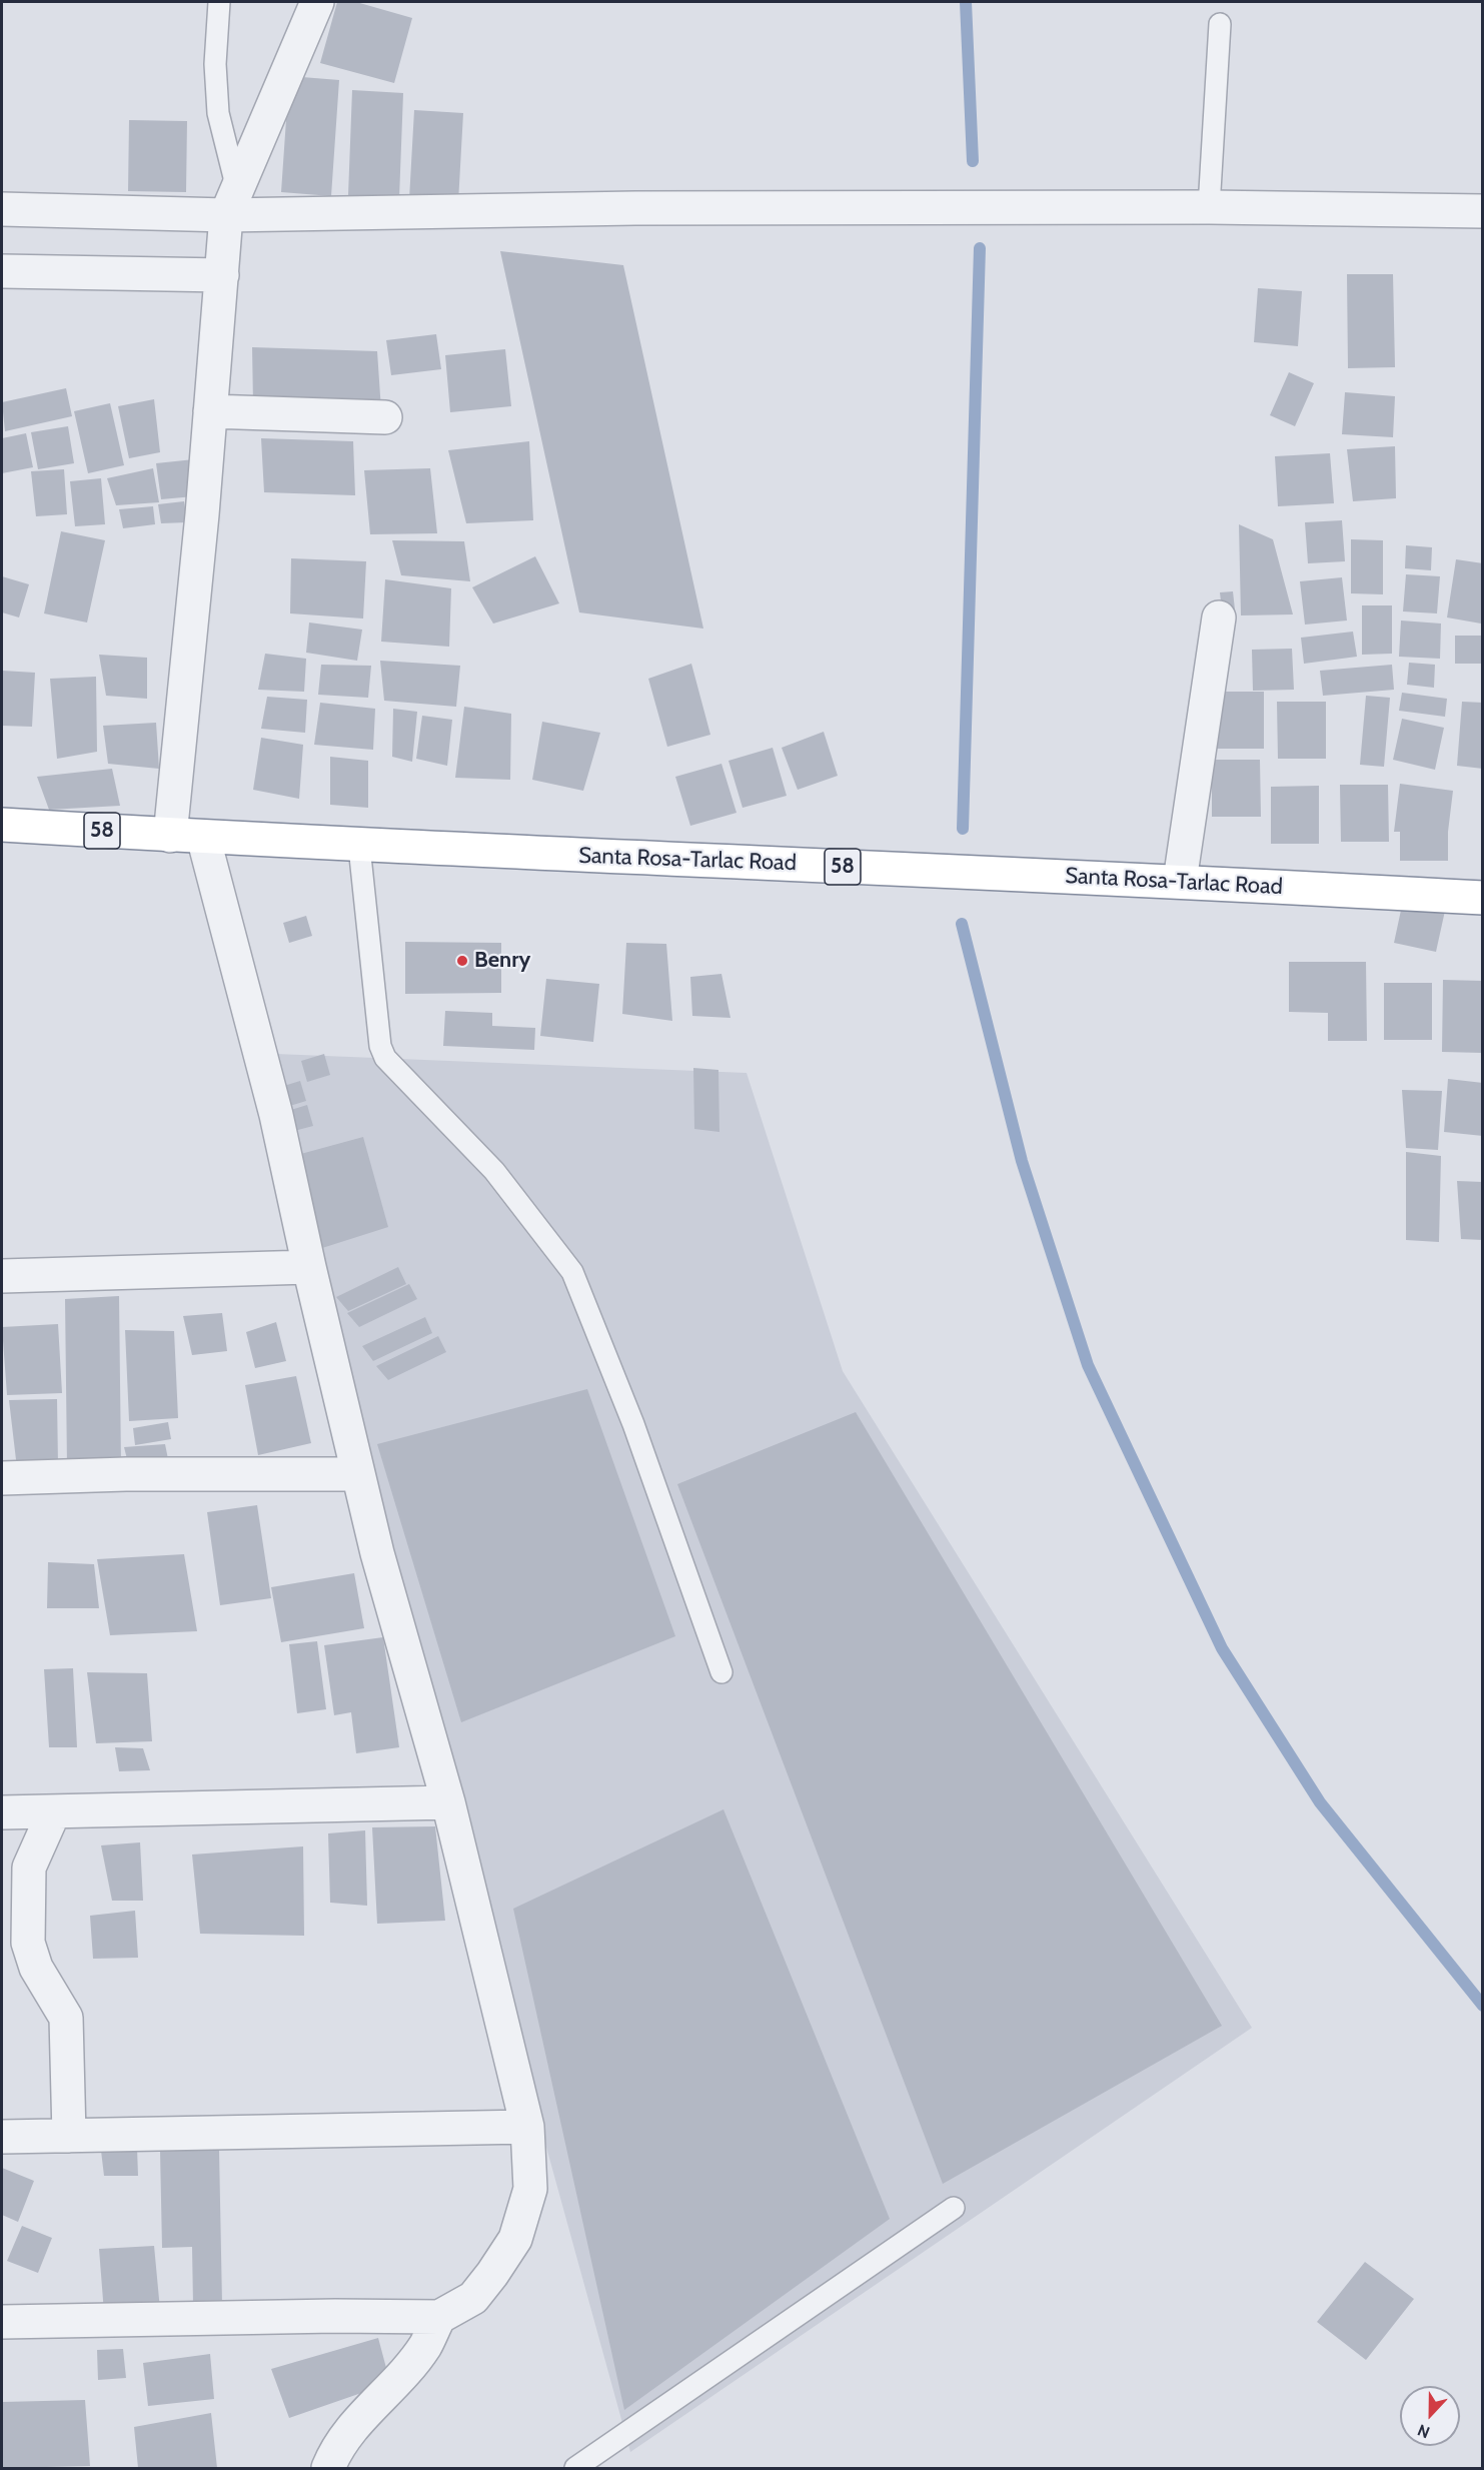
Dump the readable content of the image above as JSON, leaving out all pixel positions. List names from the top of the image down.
{
  "streets": {
    "highway": ["58", "Santa Rosa-Tarlac Road"]
  },
  "places": ["Benry"],
  "north": "bottom"
}
